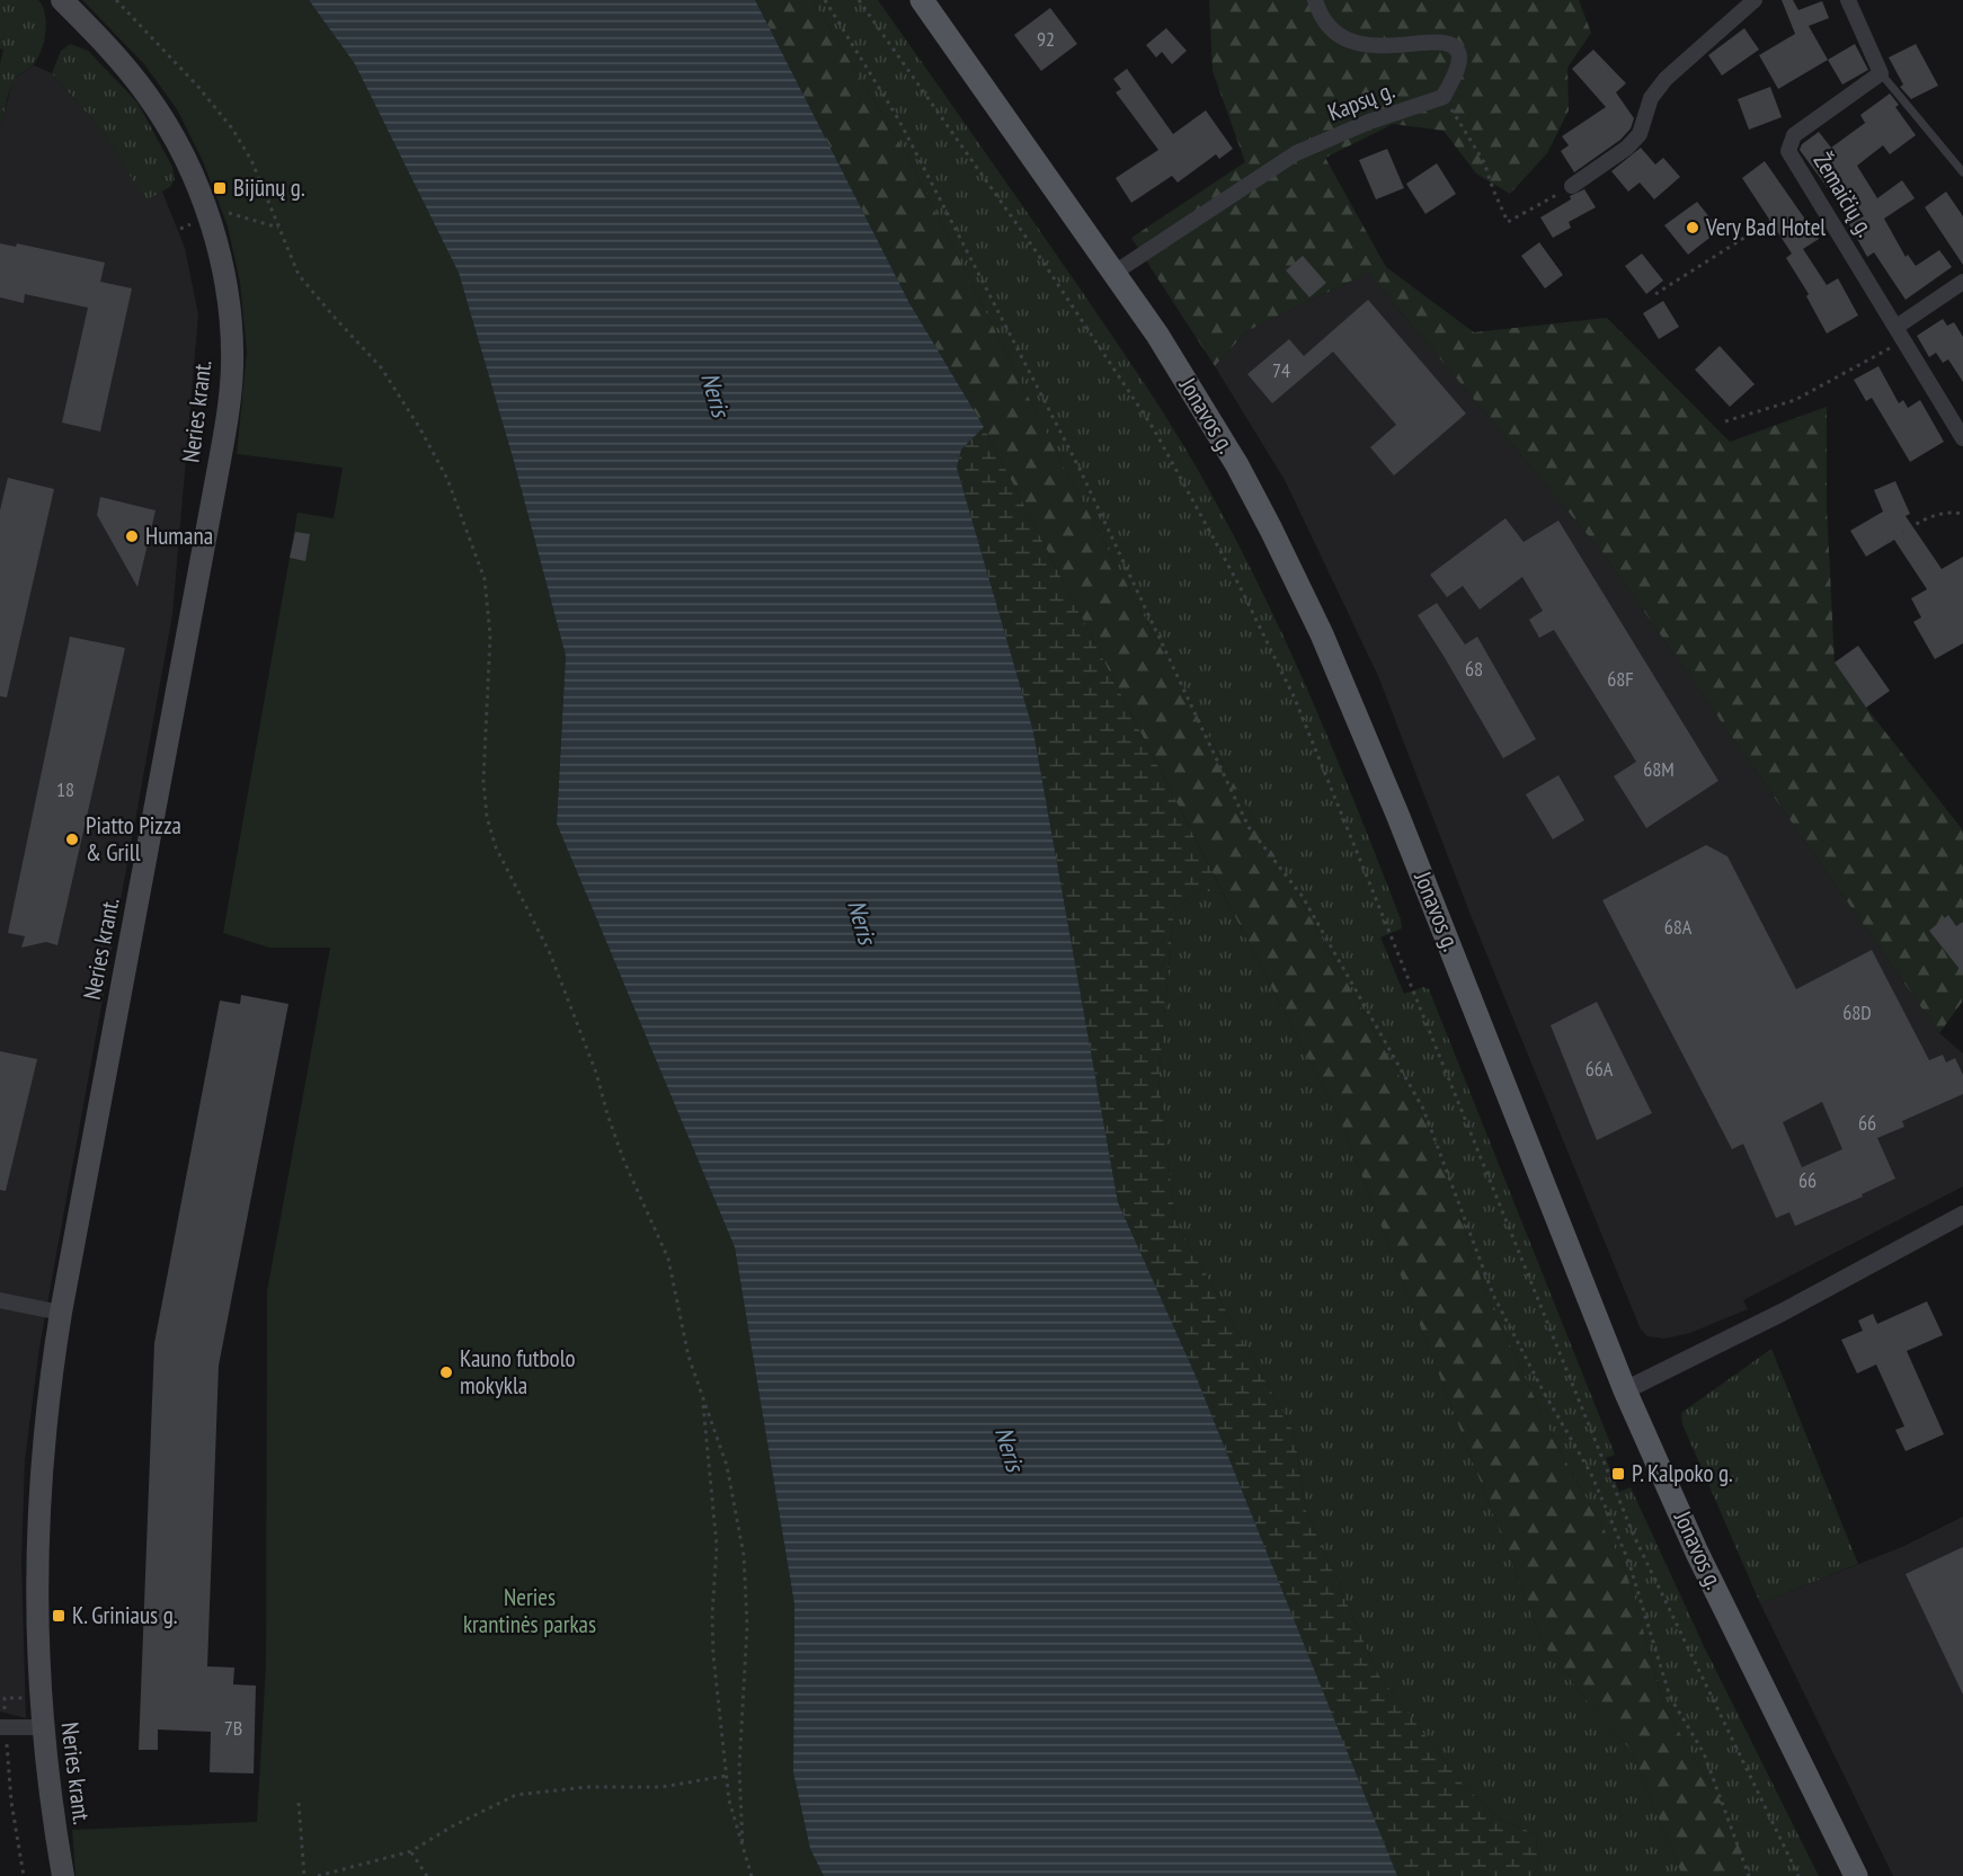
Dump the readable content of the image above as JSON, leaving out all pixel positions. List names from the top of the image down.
{
  "streets": {
    "main road": ["Neries krant.", "Jonavos g."],
    "street": ["Kapsų g.", "Žemaičių g."]
  },
  "crossings": [
    ["Kapsų g.", "Jonavos g."]
  ],
  "water": ["Neris"],
  "parks": ["Neries krantinės parkas"],
  "places": {
    "transit": ["Bijūnų g.", "P. Kalpoko g.", "K. Griniaus g."],
    "other": [
      "Very Bad Hotel",
      "Humana",
      "Piatto Pizza & Grill",
      "Kauno futbolo mokykla"
    ]
  },
  "house_numbers": [
    "92",
    "74",
    "68",
    "68F",
    "68M",
    "18",
    "68A",
    "68D",
    "66A",
    "66",
    "66",
    "7B"
  ]
}
